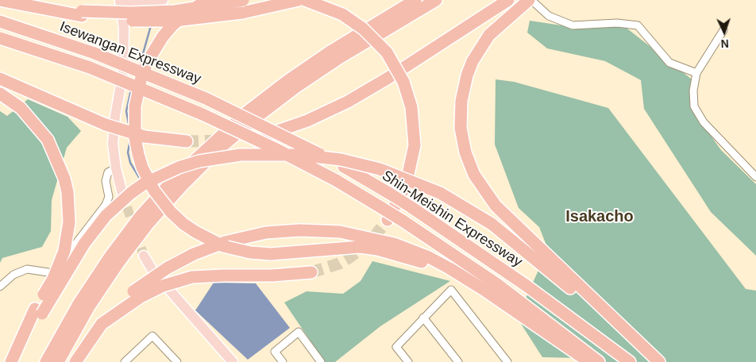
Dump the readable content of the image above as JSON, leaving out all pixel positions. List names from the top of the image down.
{
  "streets": {
    "highway": ["Isewangan Expressway", "Shin-Meishin Expressway"]
  },
  "crossings": [
    ["Isewangan Expressway", "Shin-Meishin Expressway"]
  ],
  "districts": ["Isakacho"],
  "north": "bottom"
}
